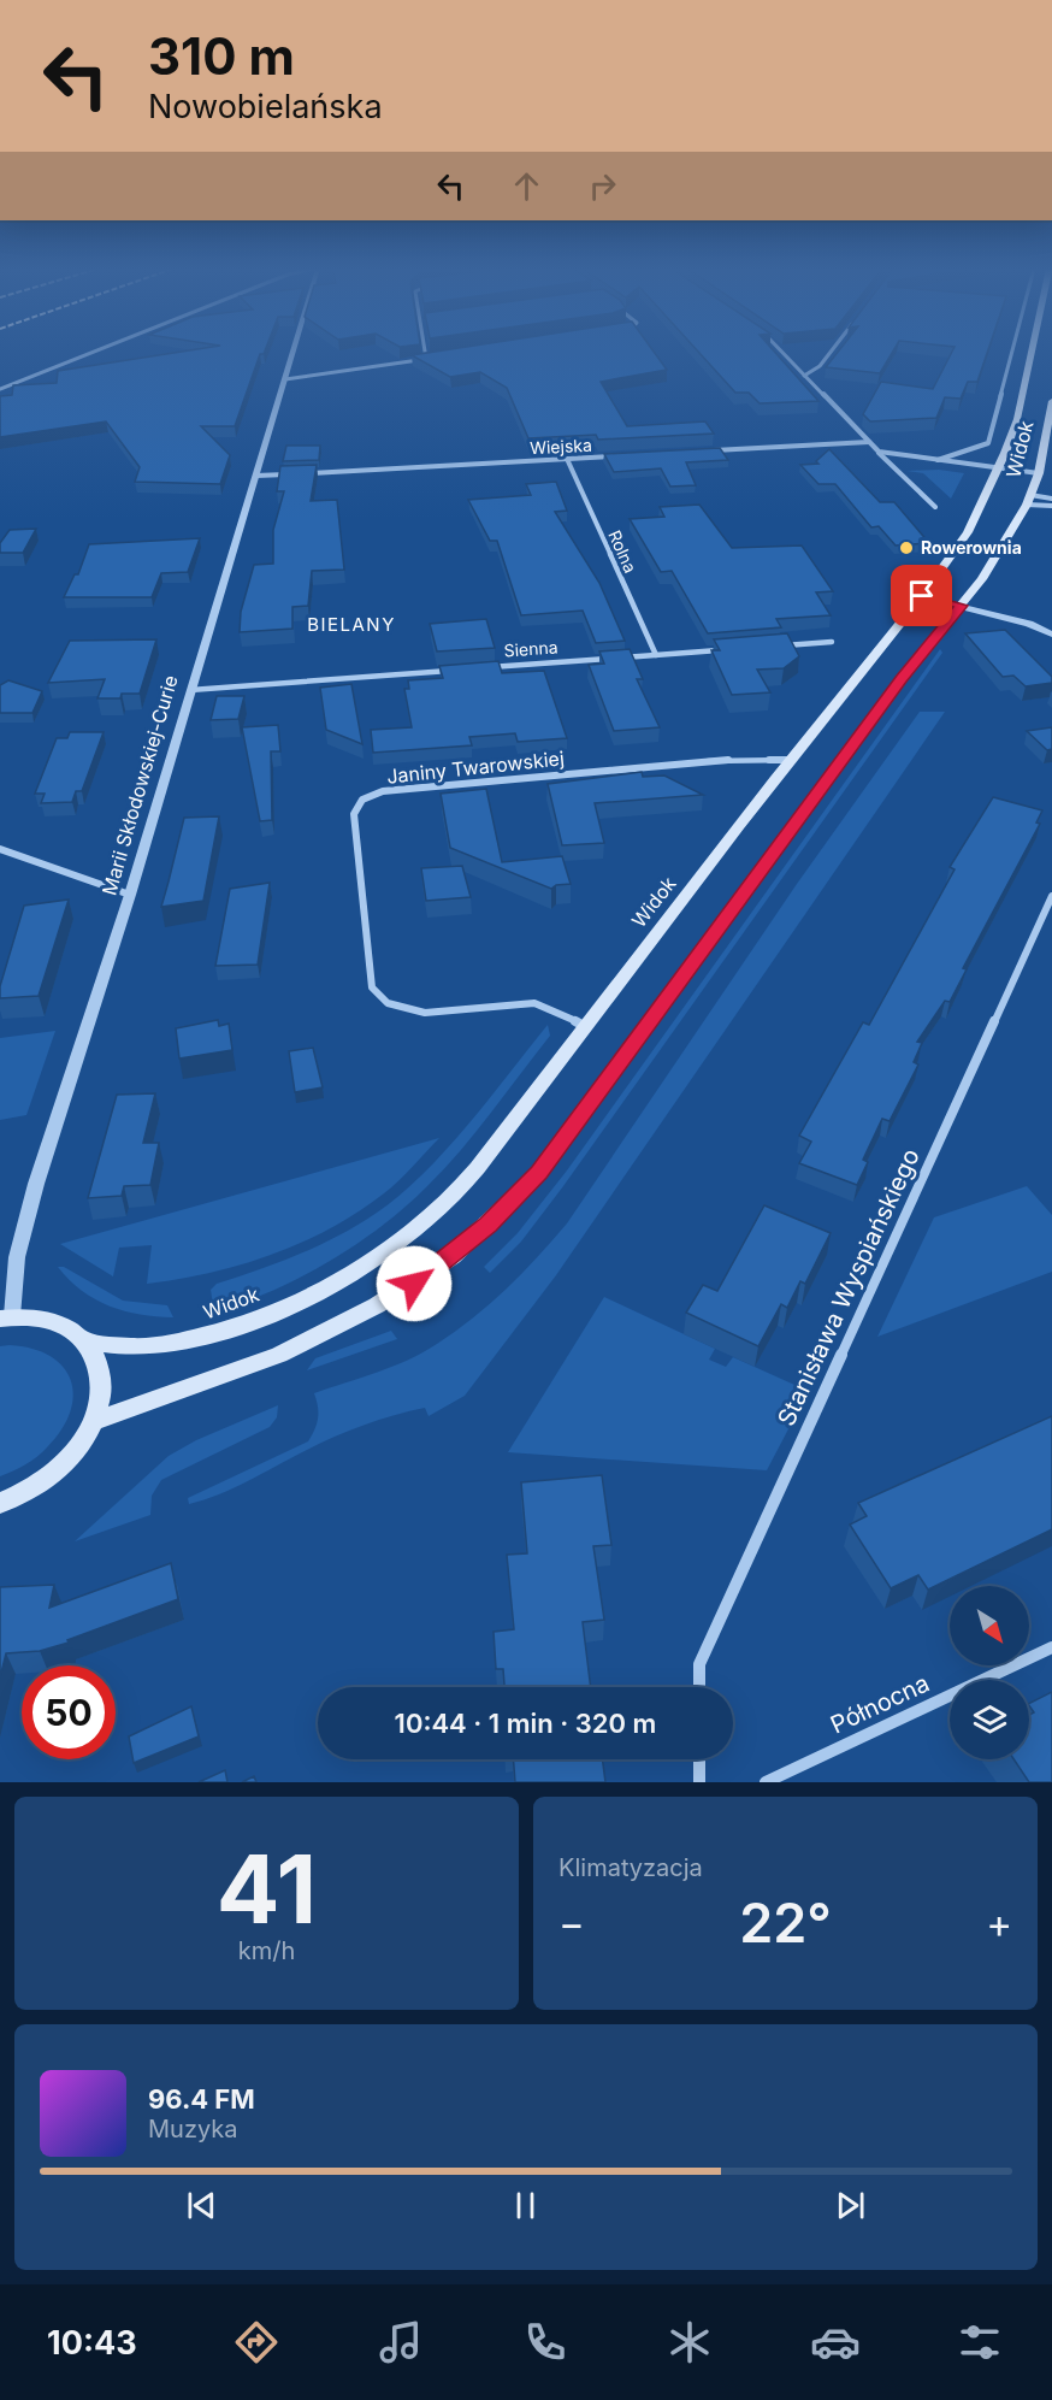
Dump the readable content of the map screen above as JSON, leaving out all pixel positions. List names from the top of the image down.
{
  "streets": {
    "main road": ["Widok"],
    "street": [
      "Wiejska",
      "Rolna",
      "Sienna",
      "Janiny Twarowskiej",
      "Marii Skłodowskiej-Curie",
      "Stanisława Wyspiańskiego",
      "Północna"
    ]
  },
  "crossings": [
    ["Wiejska", "Rolna"],
    ["Wiejska", "Marii Skłodowskiej-Curie"],
    ["Widok", "Janiny Twarowskiej"],
    ["Rolna", "Sienna"]
  ],
  "districts": ["BIELANY"],
  "places": ["Rowerownia"],
  "north": "bottom right",
  "page": {
    "turn": ["310 m", "Nowobielańska"],
    "limit": "50",
    "trip": "10:44 · 1 min · 320 m",
    "tile": [
      ["41", "km/h"],
      "Klimatyzacja"
    ],
    "heat": ["−", "22°", "+"],
    "song": ["96.4 FM", "Muzyka"],
    "tabs": "10:43"
  }
}
